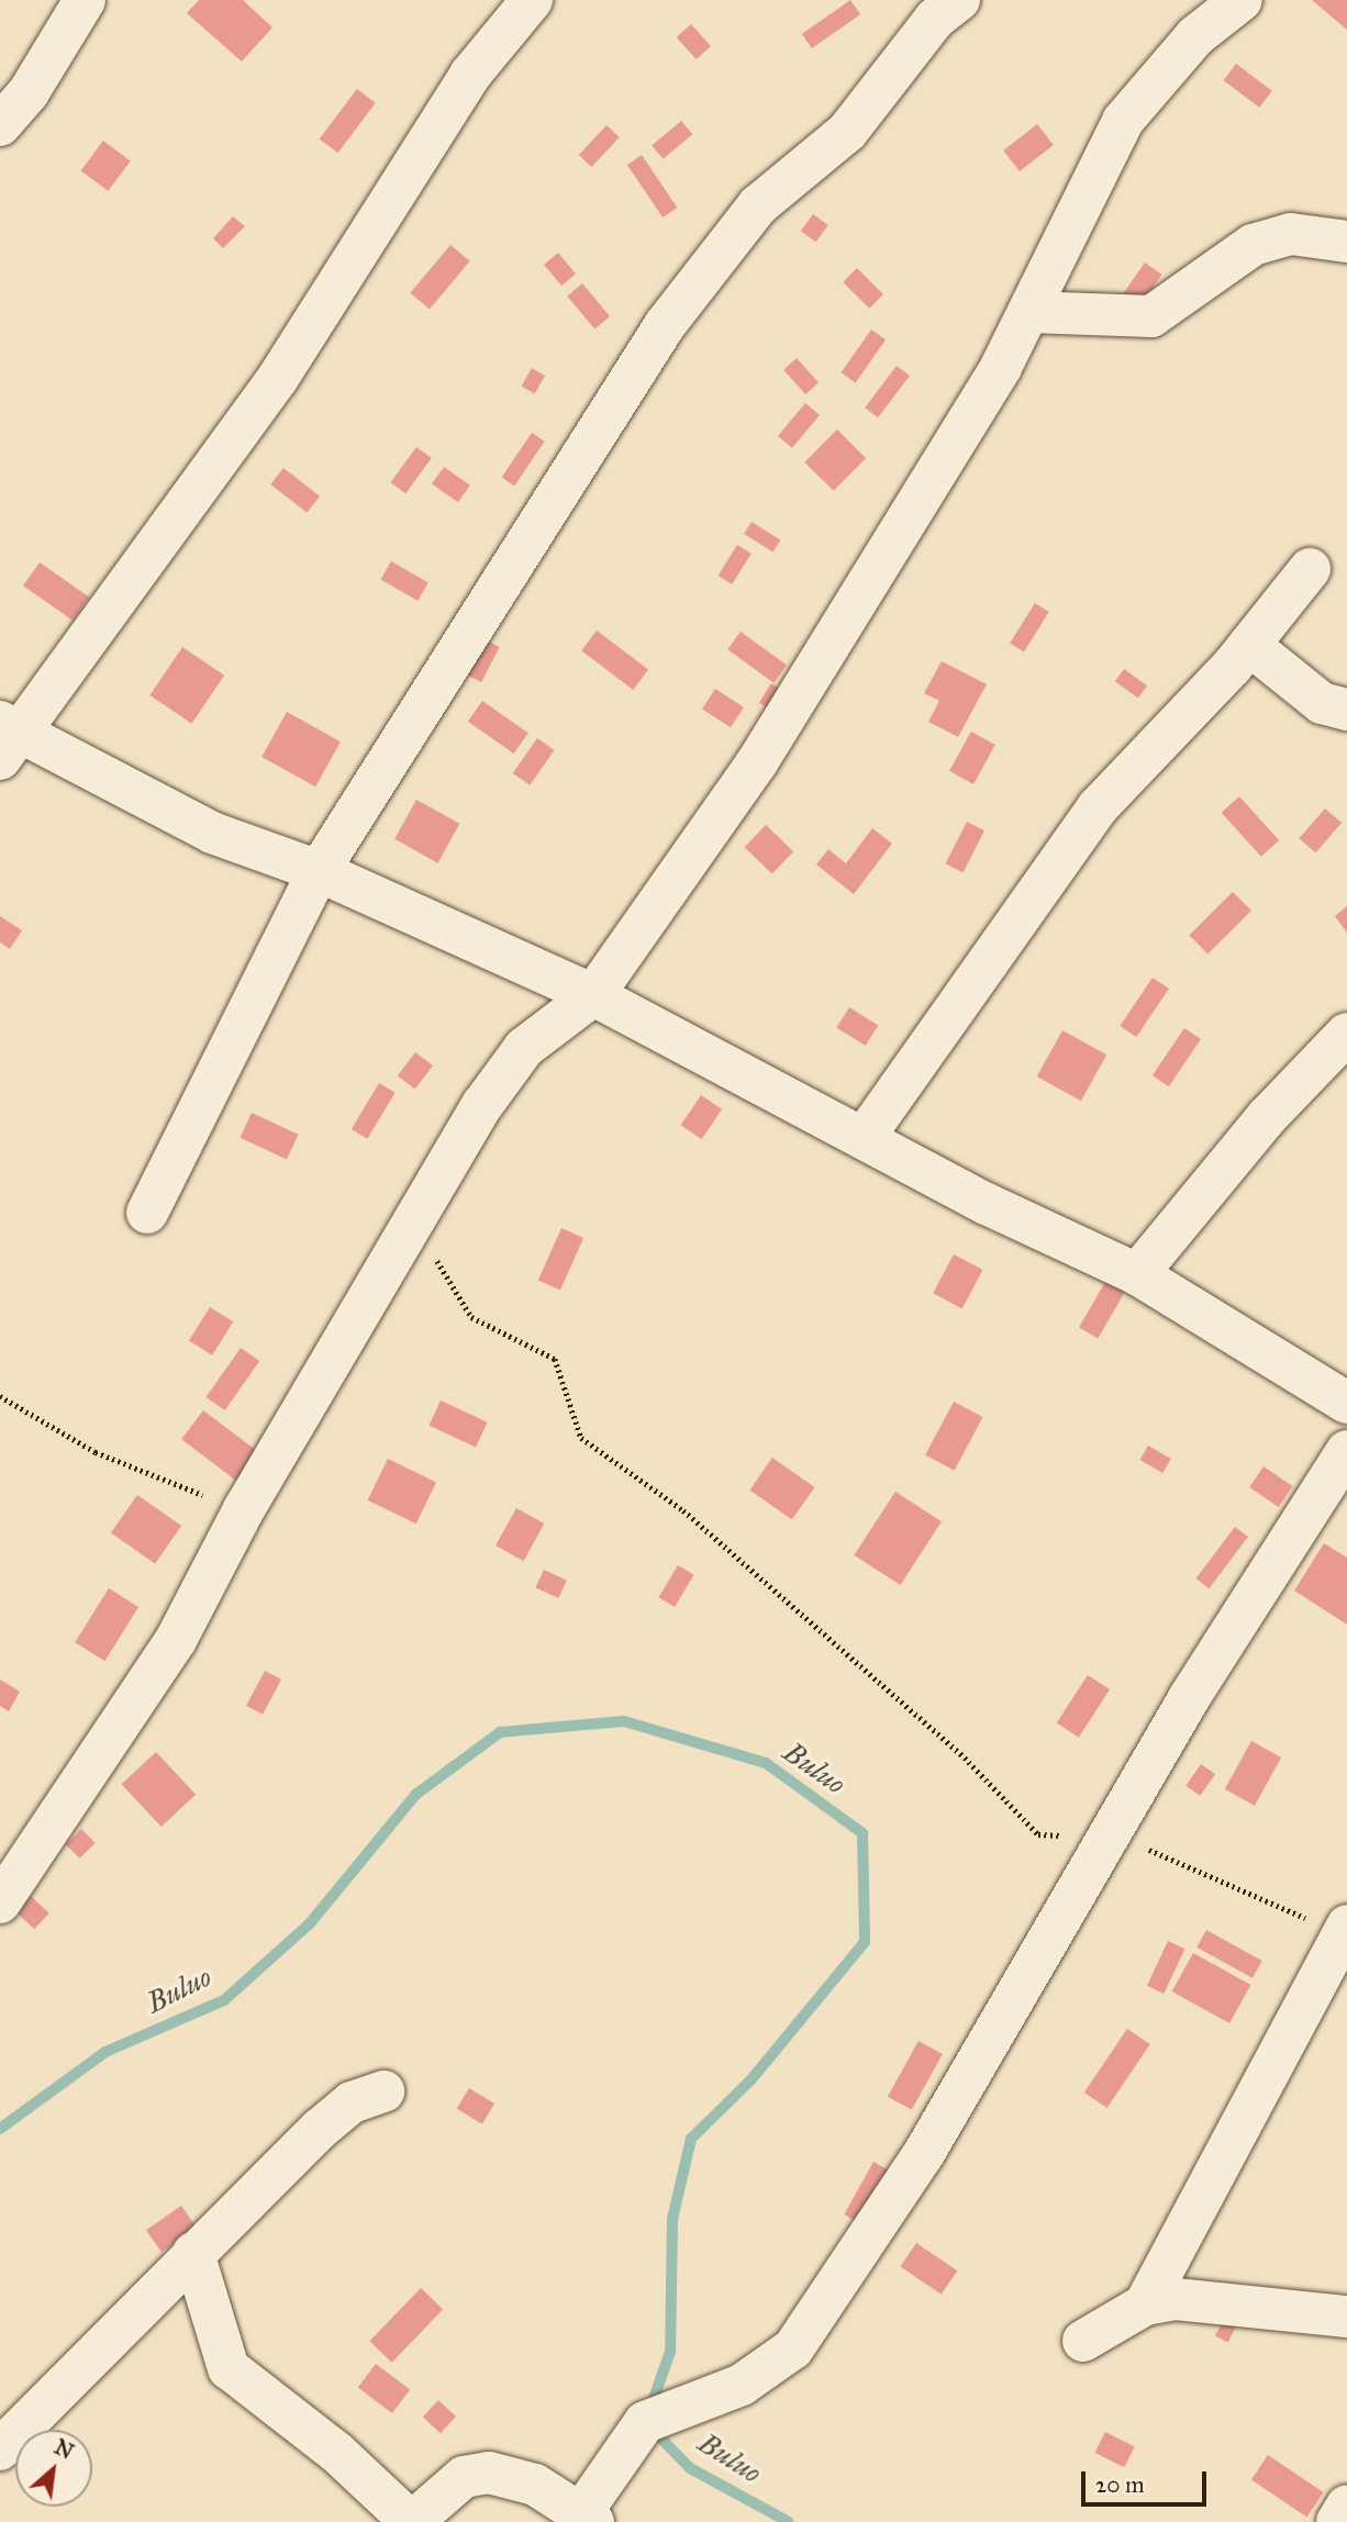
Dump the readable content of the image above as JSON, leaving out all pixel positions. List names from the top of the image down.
{
  "water": ["Buluo"],
  "scale_bar": "20 m",
  "north": "top right"
}
